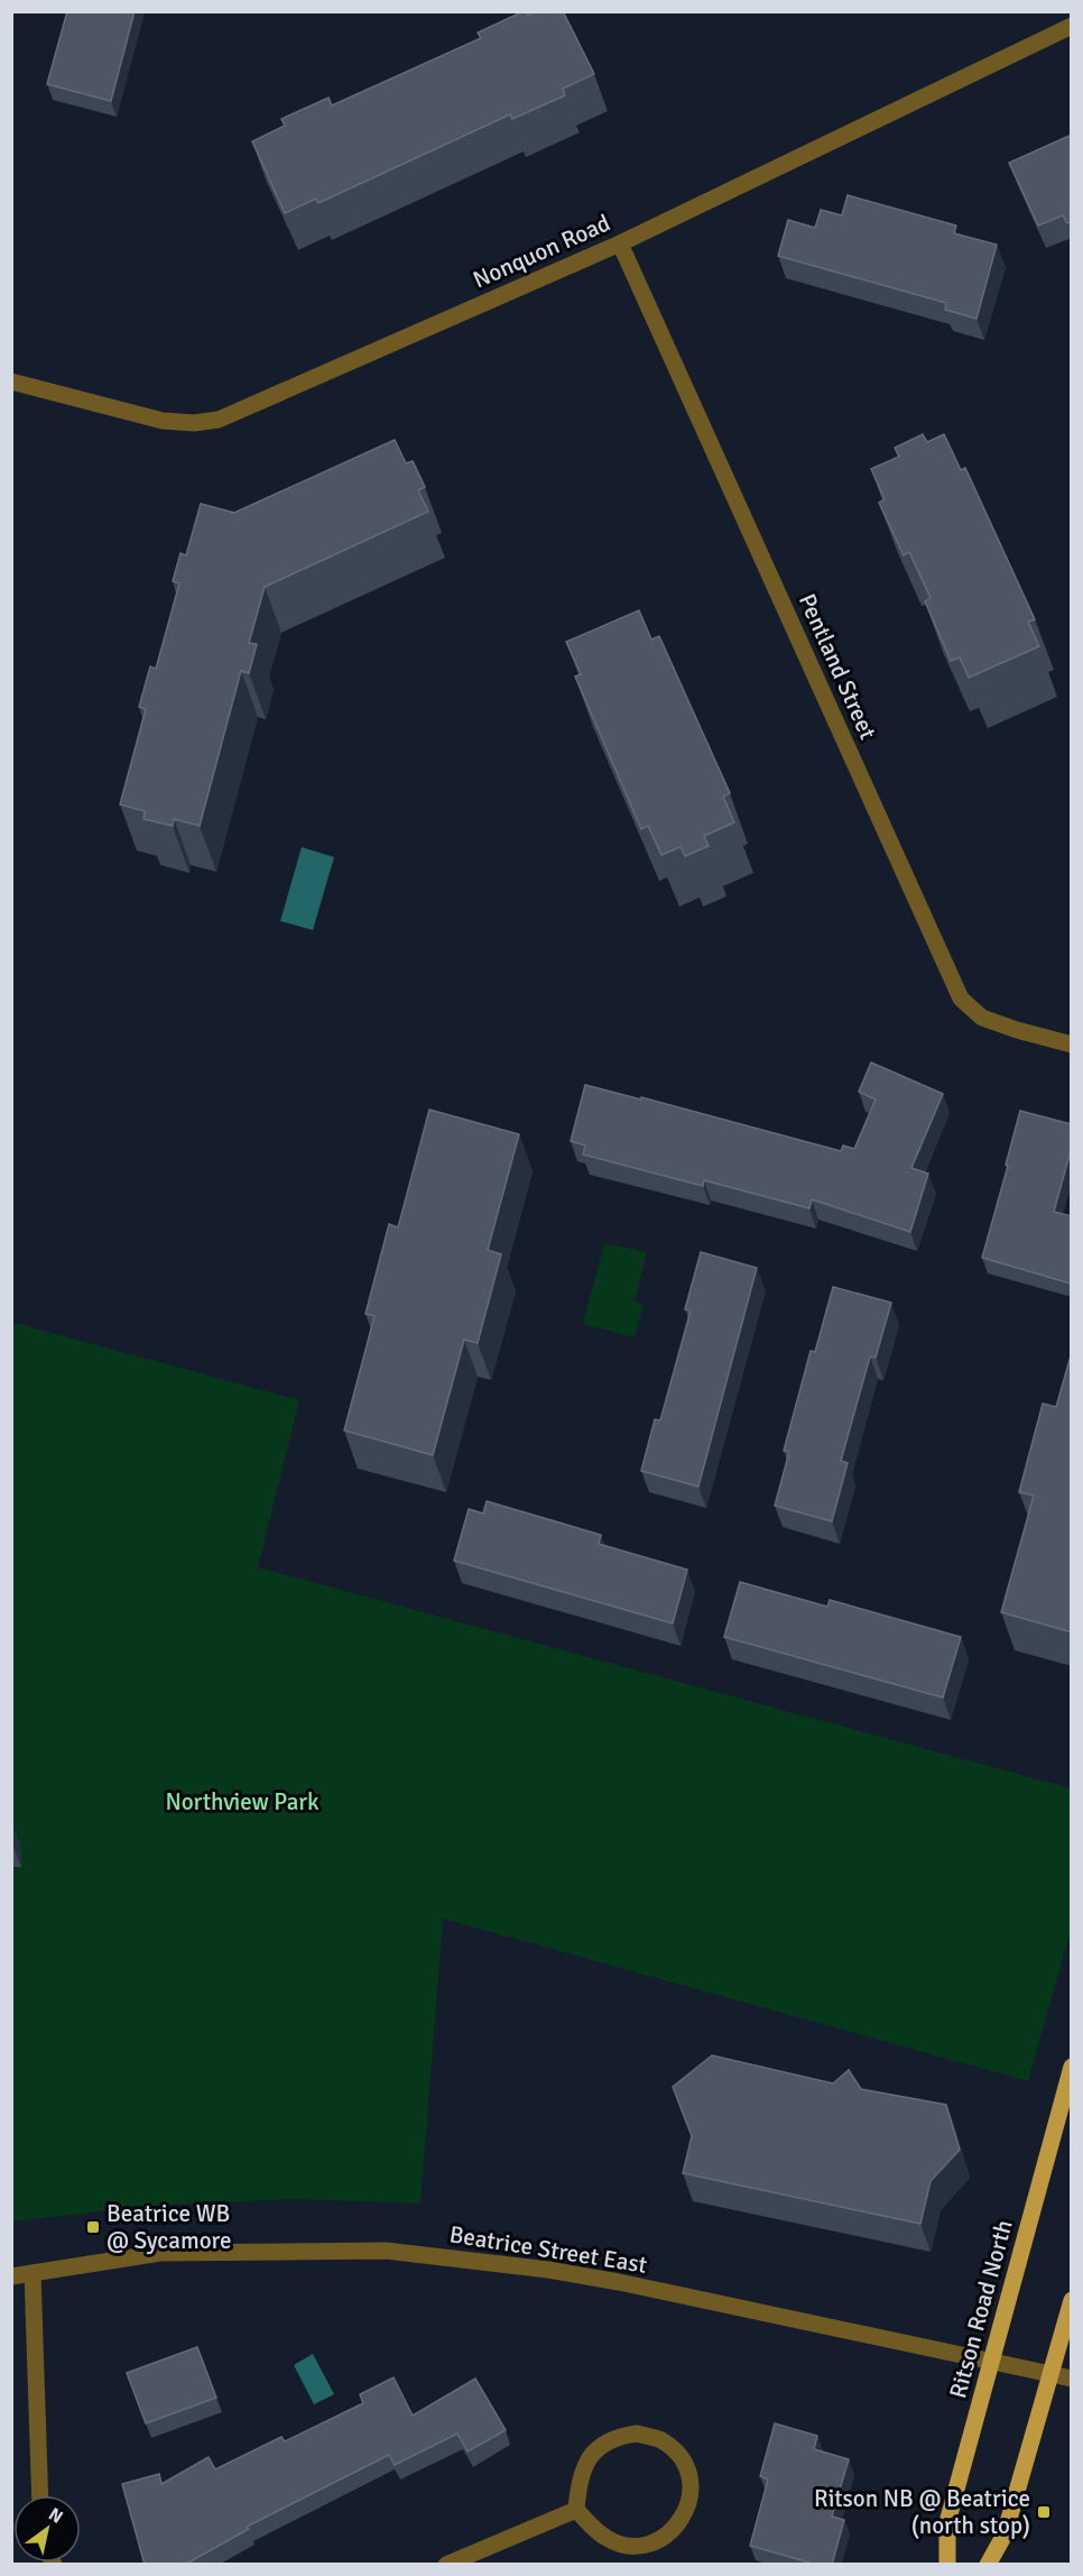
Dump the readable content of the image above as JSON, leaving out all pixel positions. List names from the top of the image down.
{
  "streets": {
    "main road": ["Ritson Road North"],
    "street": ["Nonquon Road", "Pentland Street", "Beatrice Street East"]
  },
  "crossings": [
    ["Nonquon Road", "Pentland Street"],
    ["Beatrice Street East", "Ritson Road North"]
  ],
  "parks": ["Northview Park"],
  "places": {
    "transit": ["Beatrice WB @ Sycamore", "Ritson NB @ Beatrice (north stop)"]
  },
  "north": "top right"
}
